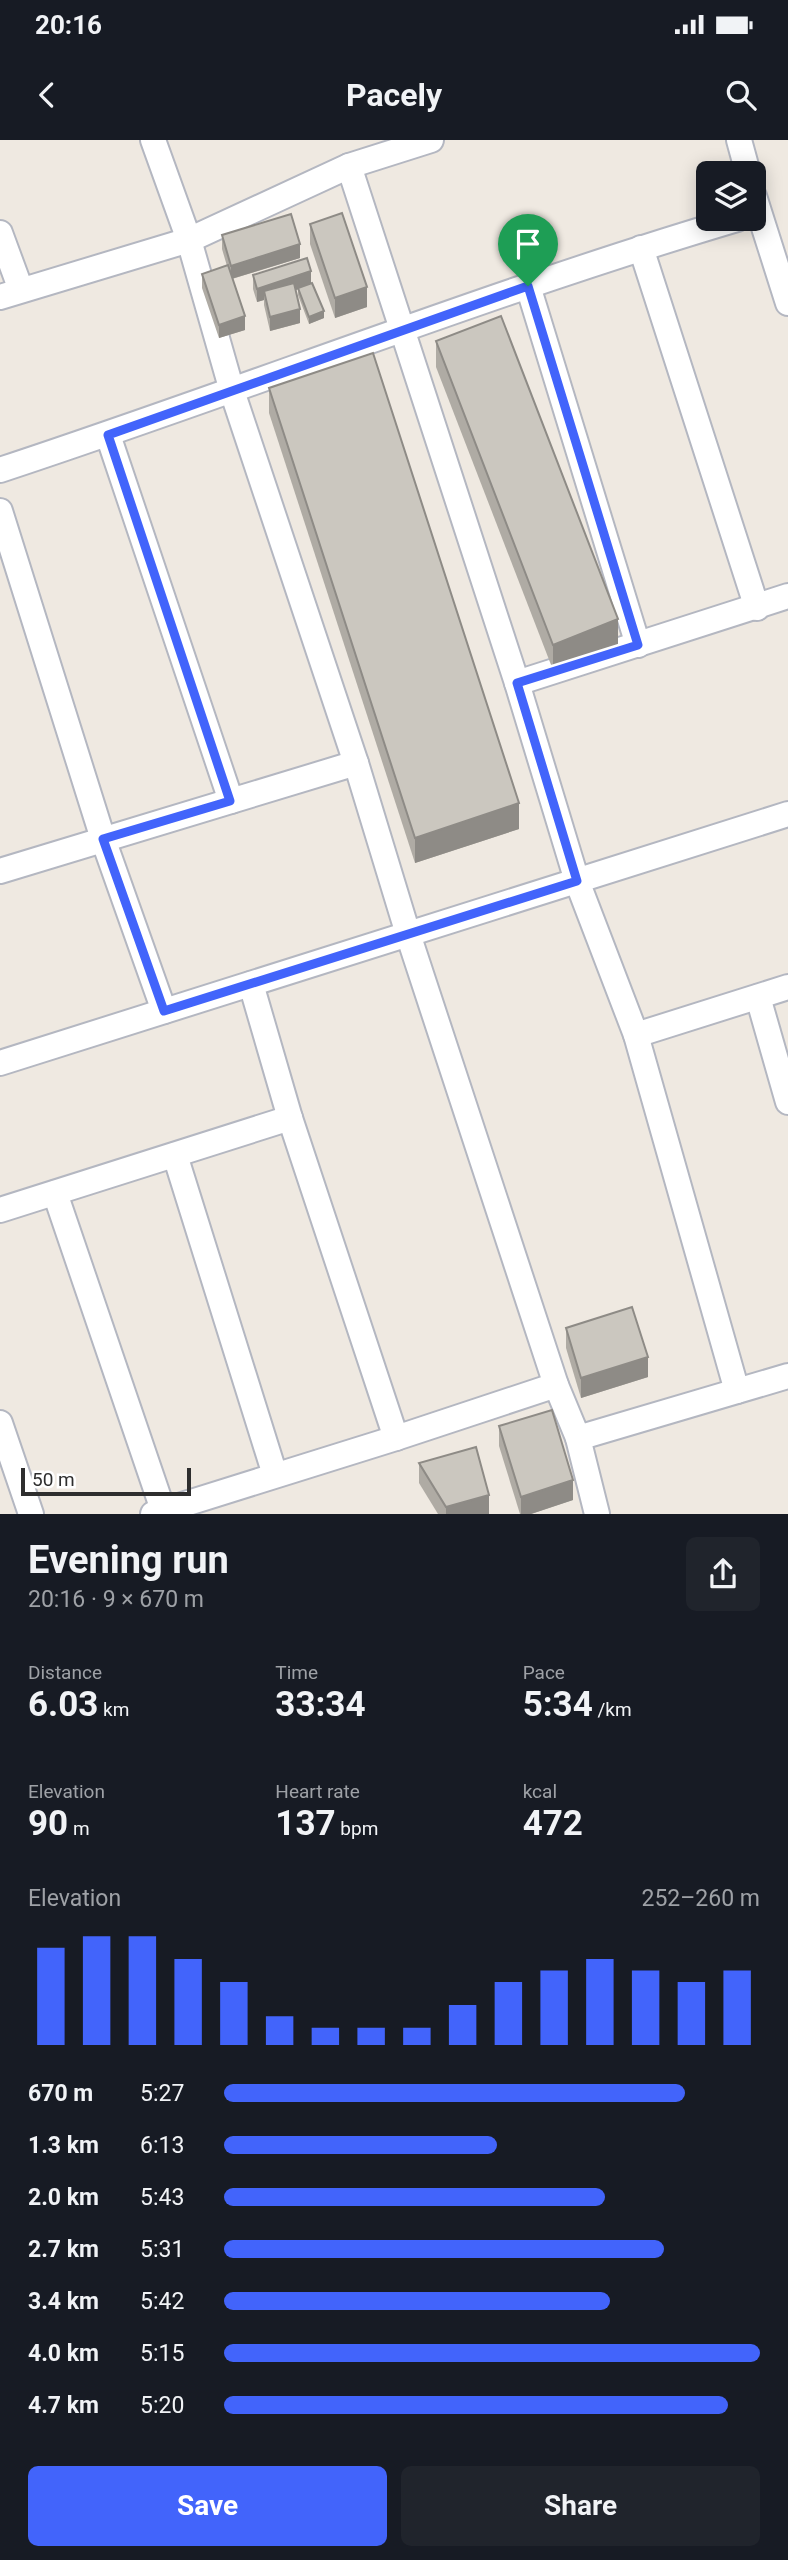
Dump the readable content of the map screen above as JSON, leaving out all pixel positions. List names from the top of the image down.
{
  "scale_bar": "50 m",
  "page": {
    "status": "20:16",
    "header": "Pacely",
    "scale": "50 m",
    "heading": ["Evening run", "20:16 · 9 × 670 m"],
    "stats": [
      ["Distance", "6.03 km"],
      ["Time", "33:34"],
      ["Pace", "5:34 /km"],
      ["Elevation", "90 m"],
      ["Heart rate", "137 bpm"],
      ["kcal", "472"]
    ],
    "chart": ["Elevation", "252–260 m"],
    "list": [
      {
        "name": "670 m",
        "note": "5:27"
      },
      {
        "name": "1.3 km",
        "note": "6:13"
      },
      {
        "name": "2.0 km",
        "note": "5:43"
      },
      {
        "name": "2.7 km",
        "note": "5:31"
      },
      {
        "name": "3.4 km",
        "note": "5:42"
      },
      {
        "name": "4.0 km",
        "note": "5:15"
      },
      {
        "name": "4.7 km",
        "note": "5:20"
      }
    ],
    "buttons": ["Save", "Share"]
  }
}
